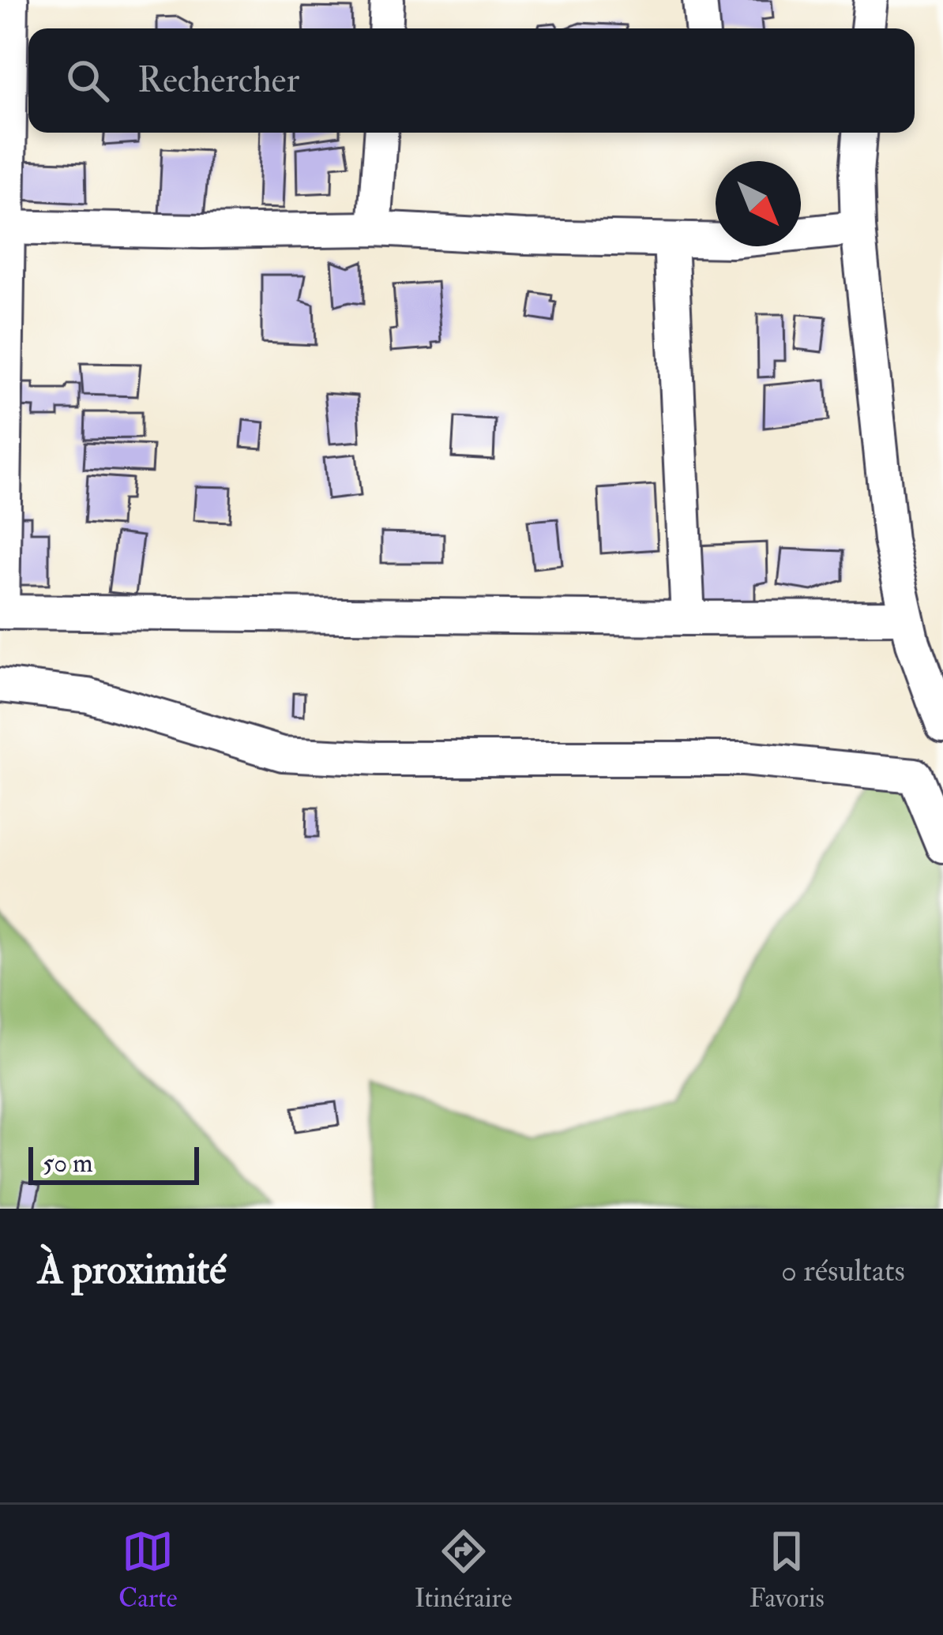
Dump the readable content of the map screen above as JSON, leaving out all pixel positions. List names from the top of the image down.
{
  "scale_bar": "50 m",
  "north": "bottom right",
  "page": {
    "search": "Rechercher",
    "scale": "50 m",
    "heading": ["À proximité", "0 résultats"],
    "nav": ["Carte", "Itinéraire", "Favoris"]
  }
}
